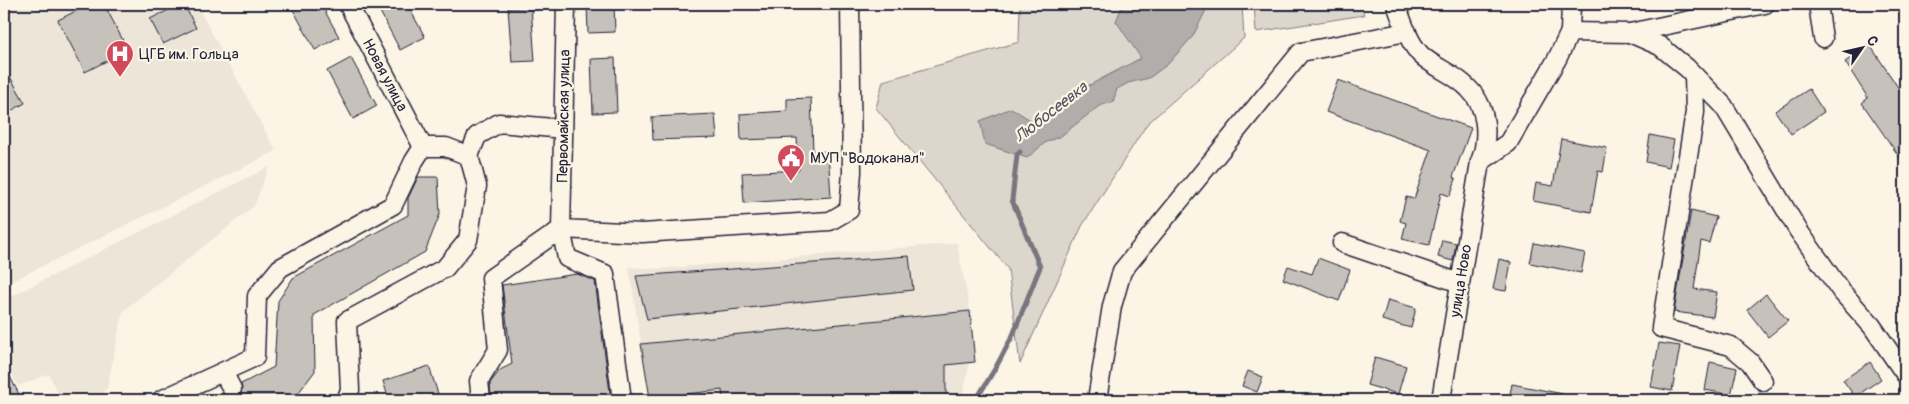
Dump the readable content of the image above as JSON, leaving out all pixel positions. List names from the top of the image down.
{
  "streets": {
    "street": ["Новая улица", "Первомайская улица", "улица Ново"]
  },
  "water": ["Любосеевка"],
  "places": {
    "hospital": ["ЦГБ им. Гольца"],
    "public building": ["МУП \"Водоканал\""]
  },
  "north": "top right"
}
